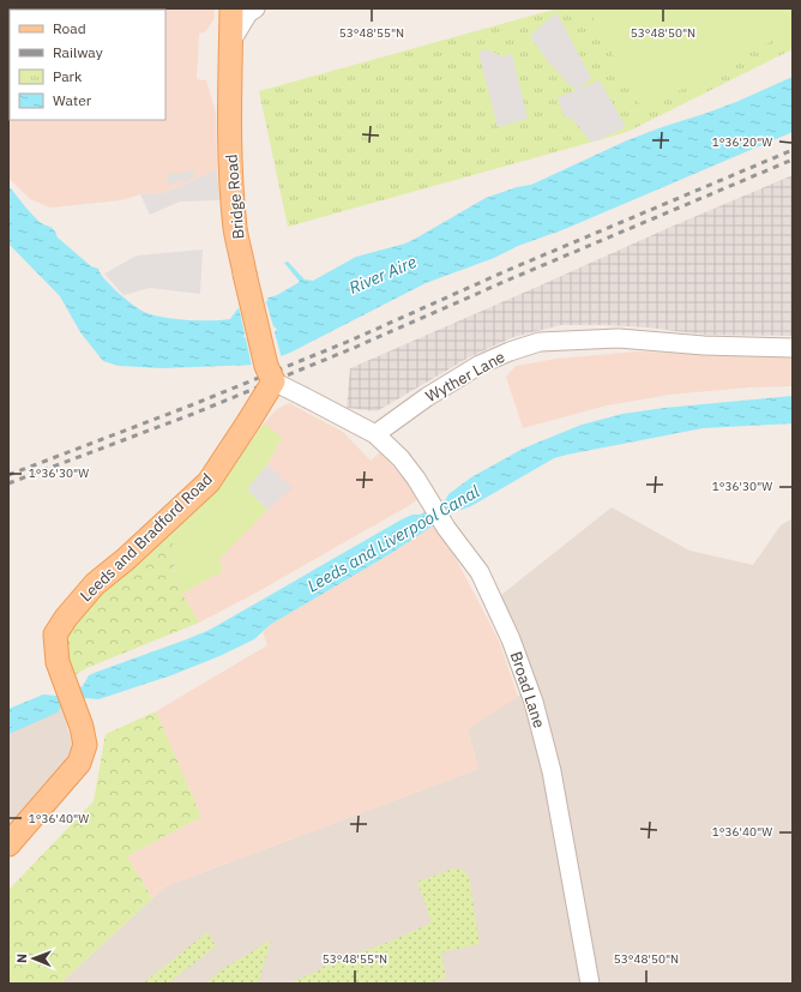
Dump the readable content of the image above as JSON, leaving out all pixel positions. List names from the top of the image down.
{
  "streets": {
    "main road": ["Bridge Road", "Leeds and Bradford Road"],
    "street": ["Wyther Lane", "Broad Lane"]
  },
  "crossings": [
    ["Bridge Road", "Leeds and Bradford Road"],
    ["Wyther Lane", "Broad Lane"]
  ],
  "water": ["River Aire", "Leeds and Liverpool Canal"],
  "legend": [
    "Road",
    "Railway",
    "Park",
    "Water"
  ],
  "north": "left",
  "coordinates": [
    "53°48'55\"N",
    "53°48'50\"N",
    "1°36'20\"W",
    "1°36'30\"W",
    "1°36'40\"W"
  ]
}
